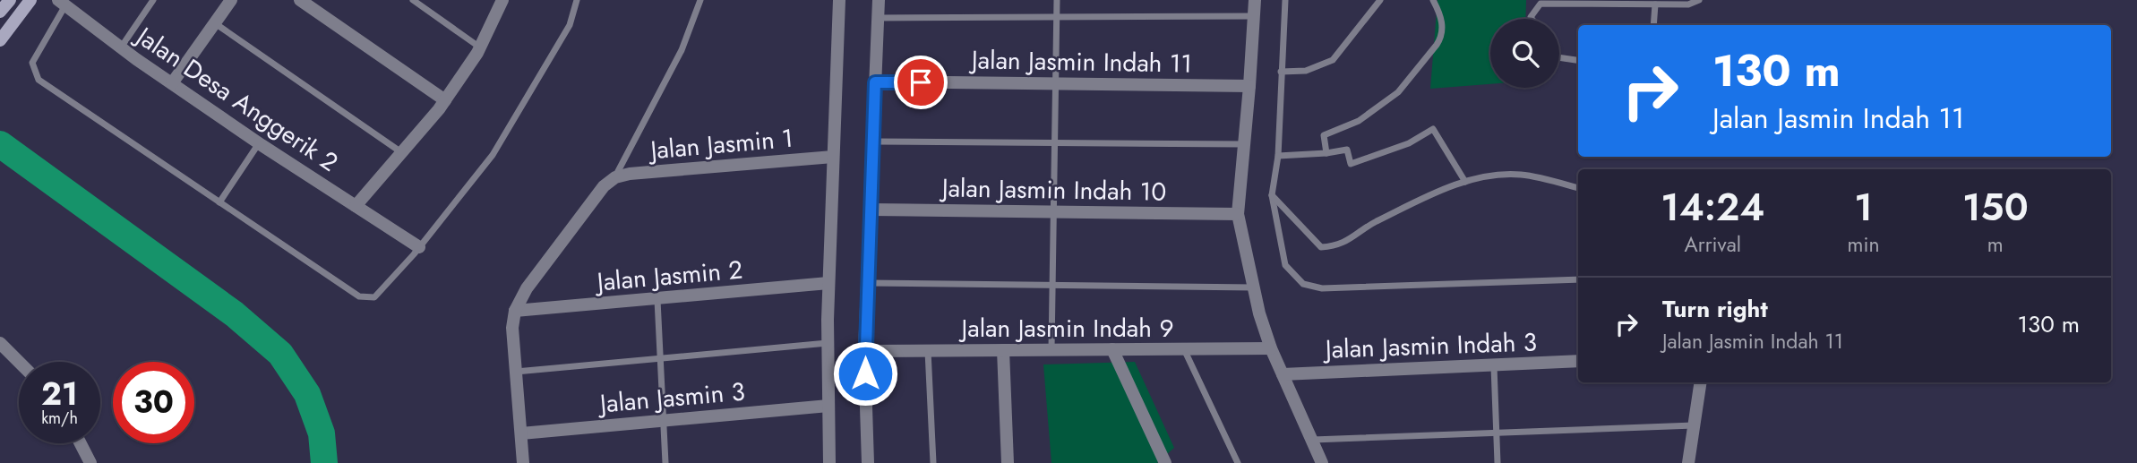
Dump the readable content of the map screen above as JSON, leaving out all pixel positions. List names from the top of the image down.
{
  "streets": {
    "street": [
      "Jalan Jasmin Indah 11",
      "Jalan Desa Anggerik 2",
      "Jalan Jasmin 1",
      "Jalan Jasmin Indah 10",
      "Jalan Jasmin 2",
      "Jalan Jasmin Indah 9",
      "Jalan Jasmin Indah 3",
      "Jalan Jasmin 3"
    ]
  },
  "page": {
    "turn": ["130 m", "Jalan Jasmin Indah 11"],
    "eta": [
      "14:24",
      "Arrival",
      "1",
      "min",
      "150",
      "m"
    ],
    "list": [
      {
        "name": "Turn right",
        "note": "Jalan Jasmin Indah 11",
        "value": "130 m"
      }
    ],
    "speed": "21 km/h",
    "limit": "30"
  }
}
